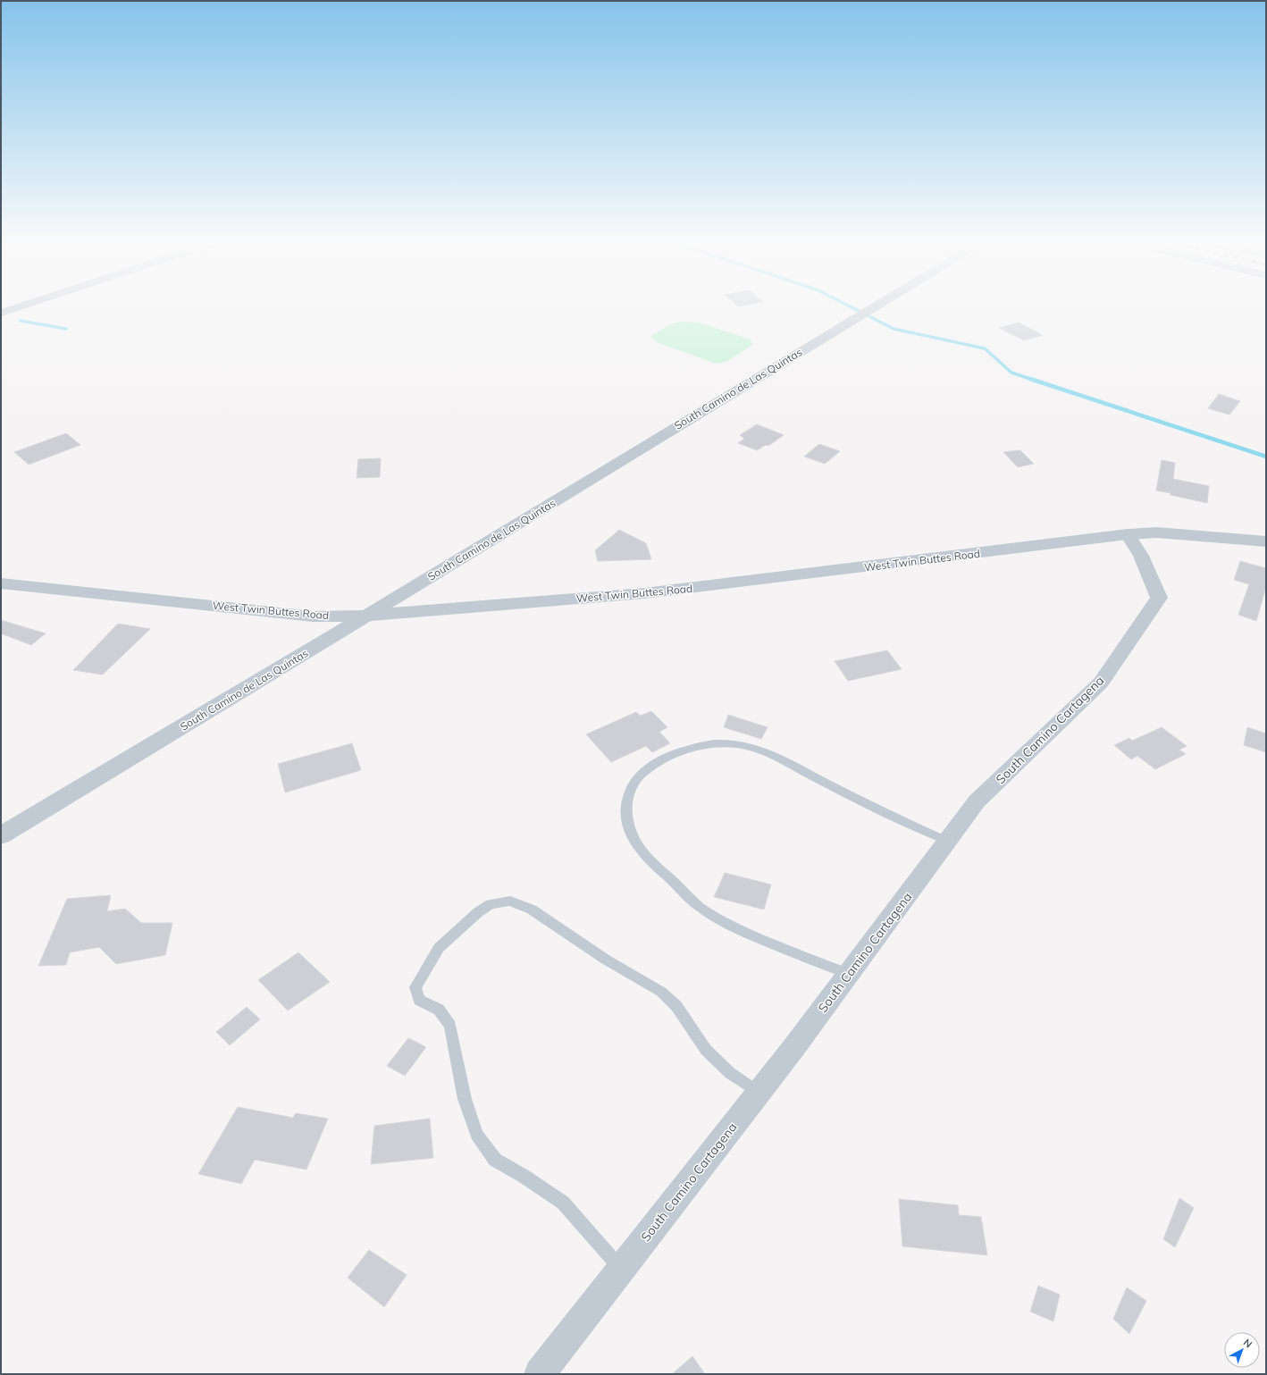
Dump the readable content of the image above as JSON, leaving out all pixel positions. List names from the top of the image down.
{
  "streets": {
    "street": ["South Camino de Las Quintas", "West Twin Buttes Road", "South Camino Cartagena"]
  },
  "crossings": [
    ["South Camino de Las Quintas", "West Twin Buttes Road"],
    ["West Twin Buttes Road", "South Camino Cartagena"]
  ],
  "north": "top right"
}
